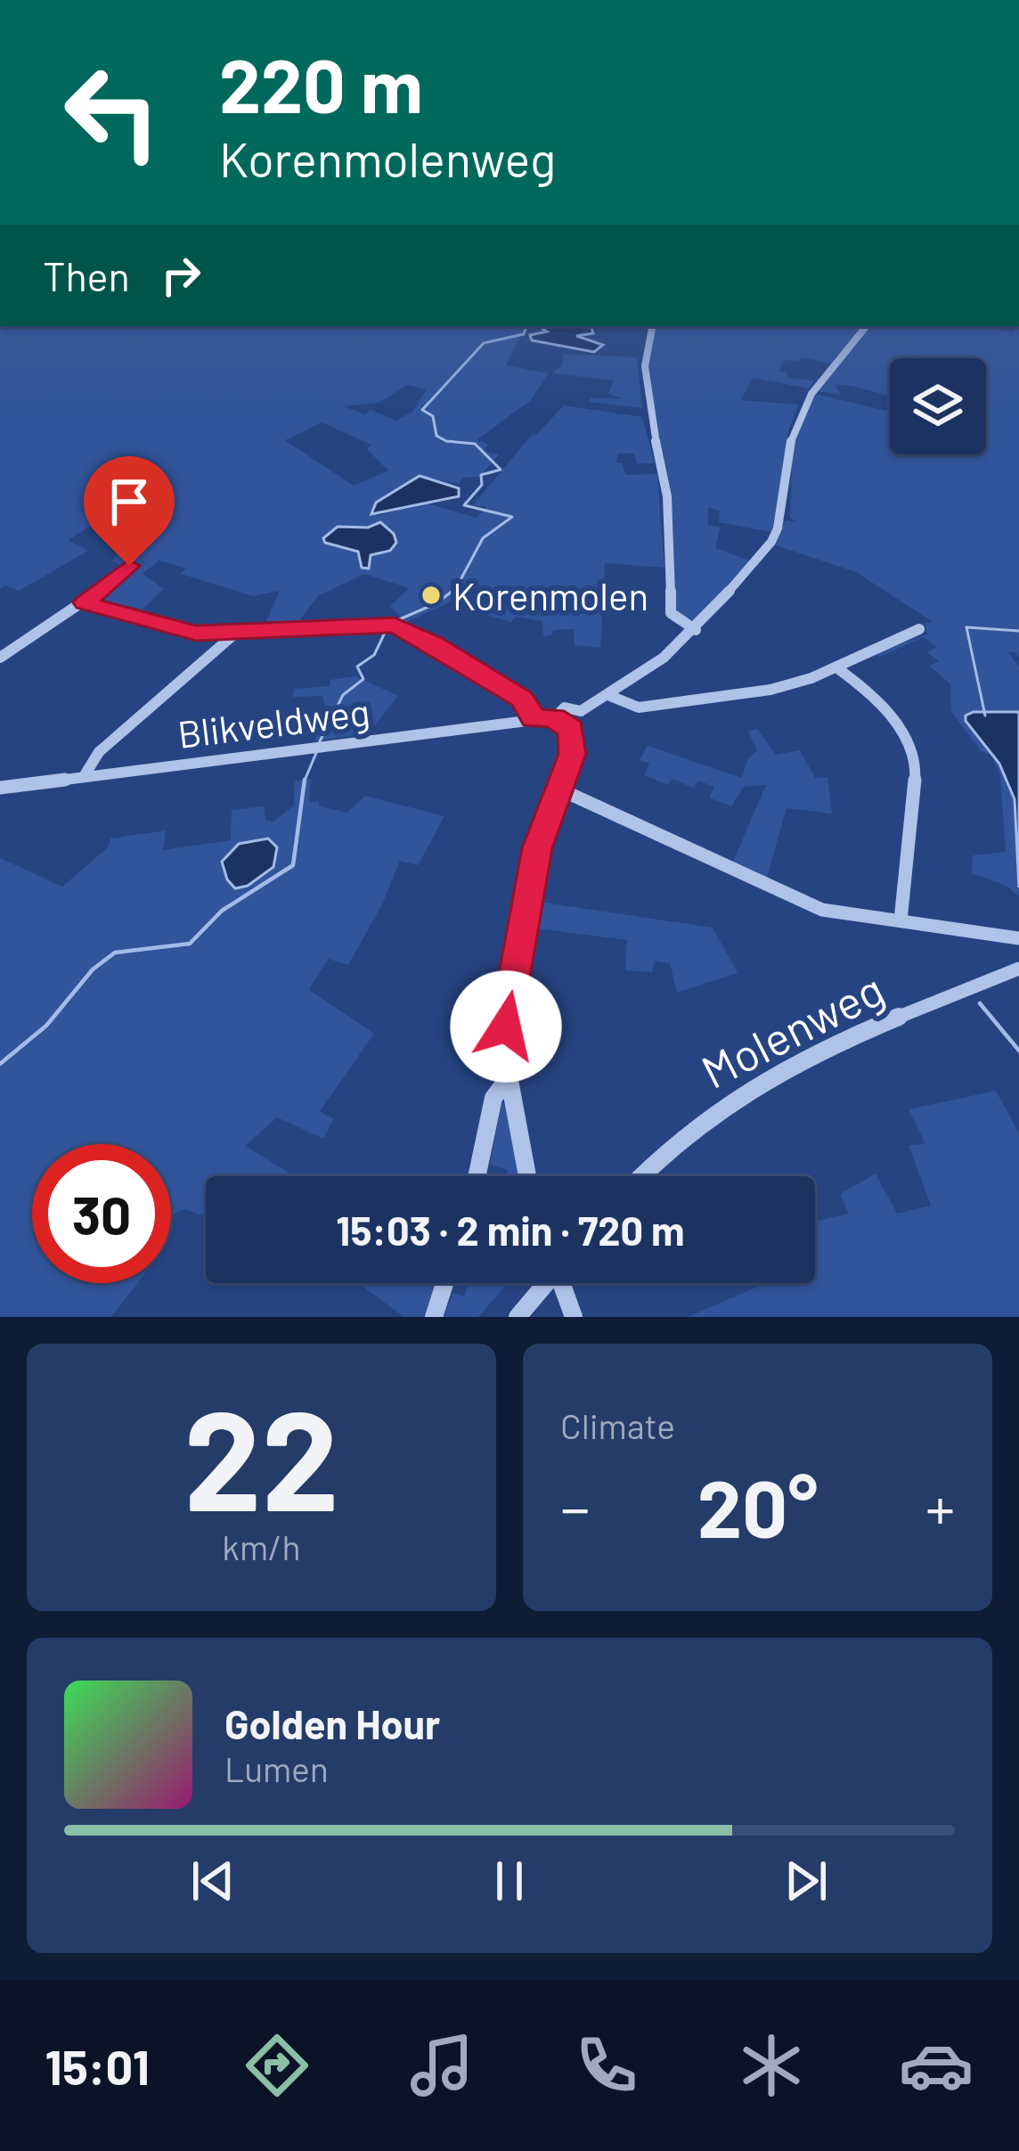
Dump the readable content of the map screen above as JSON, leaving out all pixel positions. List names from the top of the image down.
{
  "streets": {
    "street": ["Blikveldweg", "Molenweg"]
  },
  "places": ["Korenmolen"],
  "page": {
    "turn": ["220 m", "Korenmolenweg"],
    "then": "Then",
    "limit": "30",
    "trip": "15:03 · 2 min · 720 m",
    "tile": [
      ["22", "km/h"],
      "Climate"
    ],
    "heat": ["−", "20°", "+"],
    "song": ["Golden Hour", "Lumen"],
    "tabs": "15:01"
  }
}
